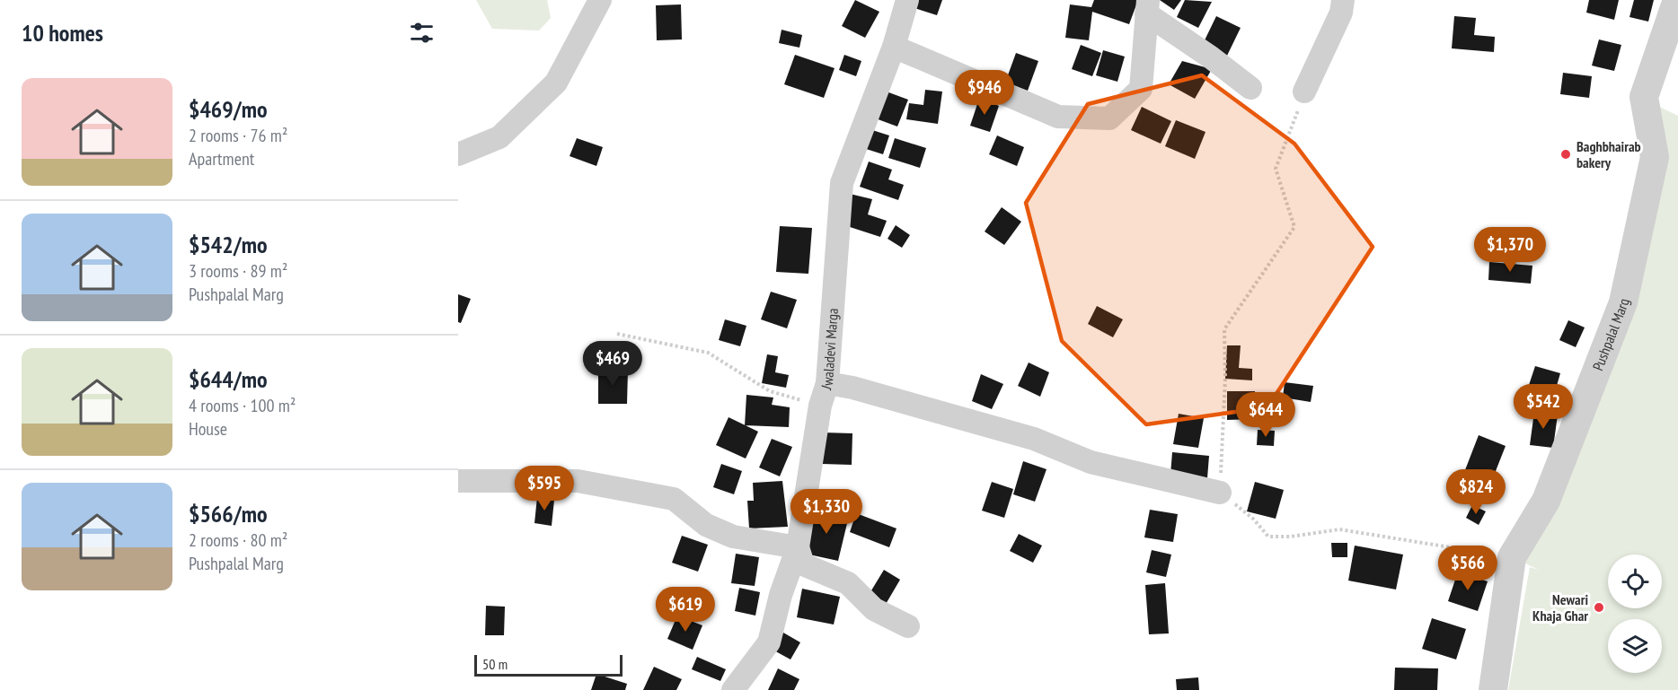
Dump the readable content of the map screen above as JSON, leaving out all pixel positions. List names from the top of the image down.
{
  "streets": {
    "street": ["Pushpalal Marg", "Jwaladevi Marga"]
  },
  "places": ["Baghbhairab bakery", "Newari Khaja Ghar"],
  "scale_bar": "50 m",
  "page": {
    "heading": "10 homes",
    "list": [
      {
        "name": "$469/mo",
        "note": "2 rooms · 76 m² · Apartment"
      },
      {
        "name": "$542/mo",
        "note": "3 rooms · 89 m² · Pushpalal Marg"
      },
      {
        "name": "$644/mo",
        "note": "4 rooms · 100 m² · House"
      },
      {
        "name": "$566/mo",
        "note": "2 rooms · 80 m² · Pushpalal Marg"
      }
    ],
    "price": [
      "$946",
      "$1,370",
      "$469",
      "$542",
      "$644",
      "$595",
      "$824",
      "$1,330",
      "$566",
      "$619"
    ],
    "scale": "50 m"
  }
}
